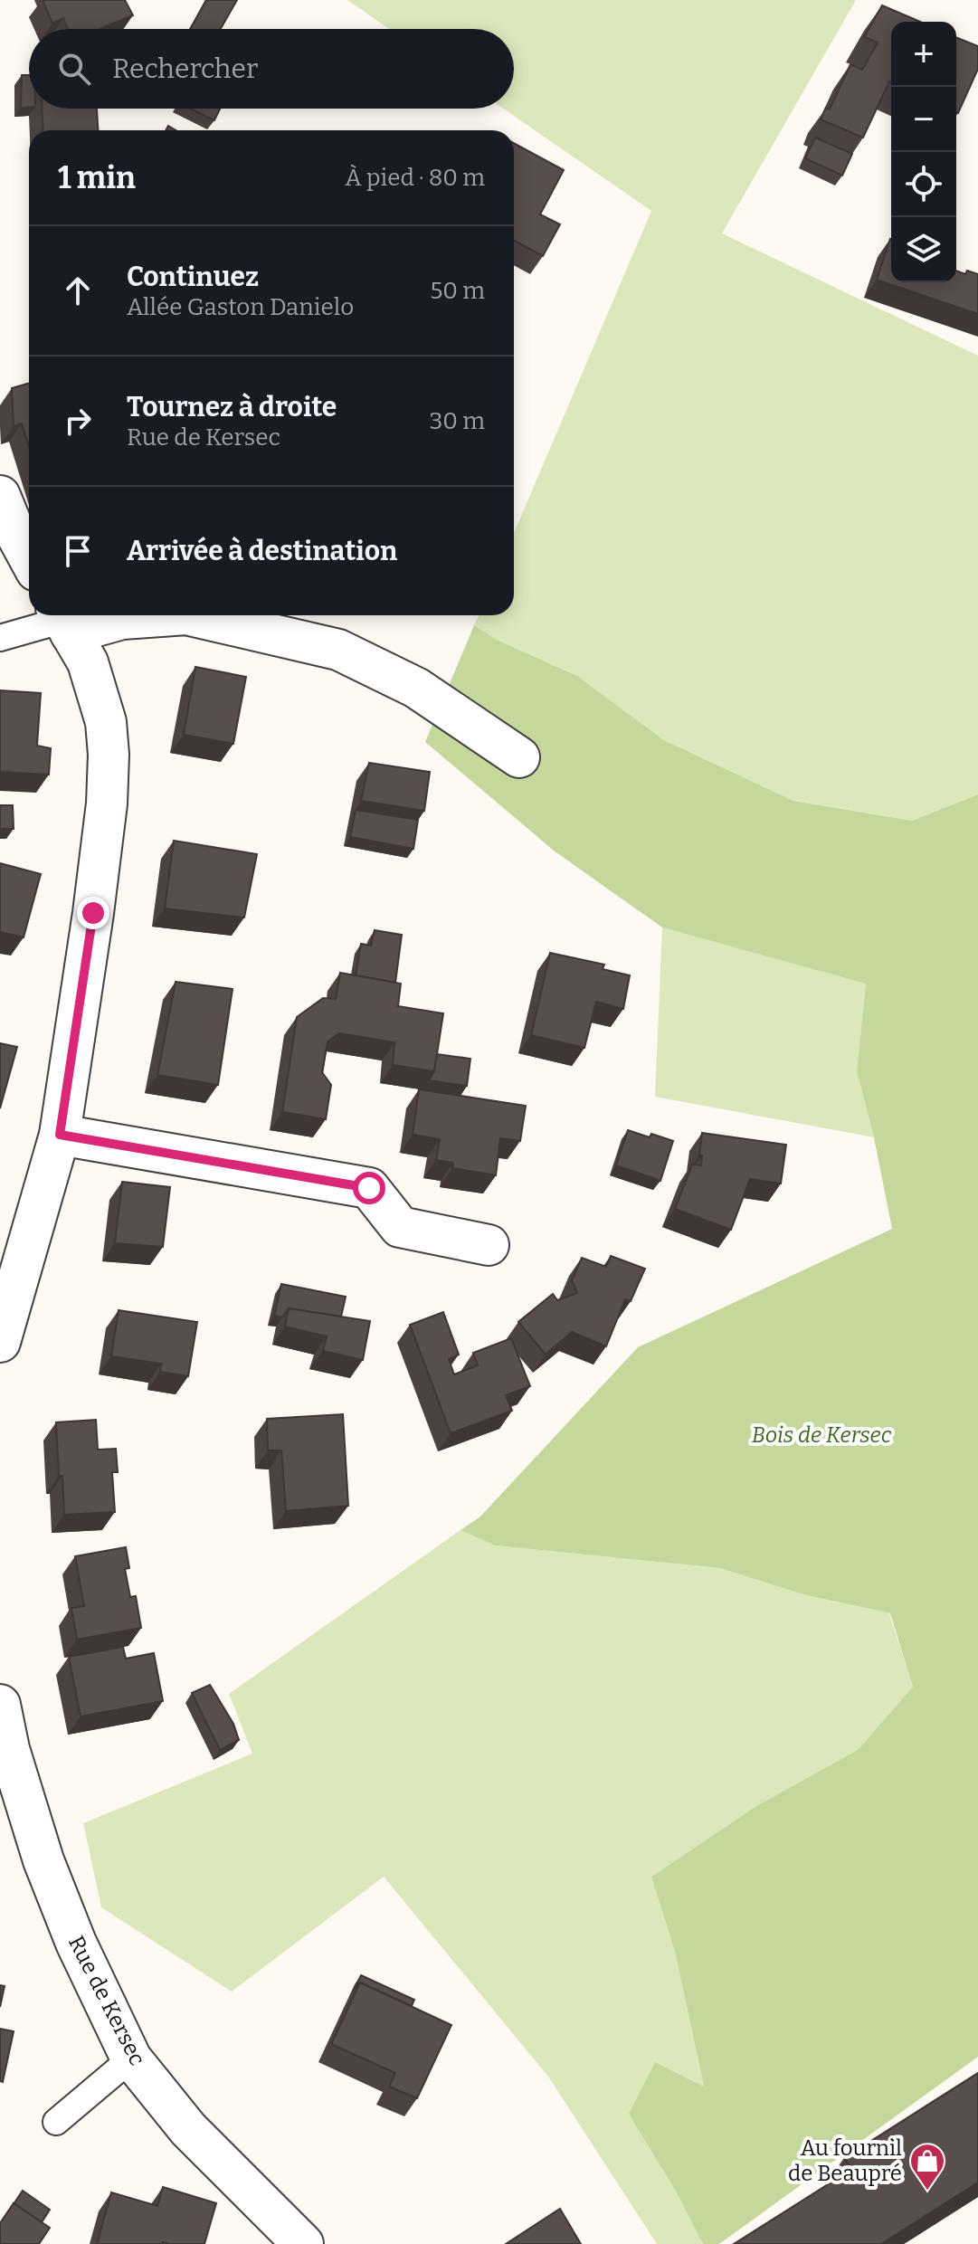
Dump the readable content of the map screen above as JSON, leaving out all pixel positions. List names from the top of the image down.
{
  "streets": {
    "street": ["Rue de Kersec"]
  },
  "parks": ["Bois de Kersec"],
  "places": {
    "shop": ["Au fournil de Beaupré"]
  },
  "page": {
    "map_buttons": ["+", "−"],
    "search": "Rechercher",
    "heading": ["1 min", "À pied · 80 m"],
    "list": [
      ["Continuez", "Allée Gaston Danielo", "50 m"],
      ["Tournez à droite", "Rue de Kersec", "30 m"],
      "Arrivée à destination"
    ]
  }
}
